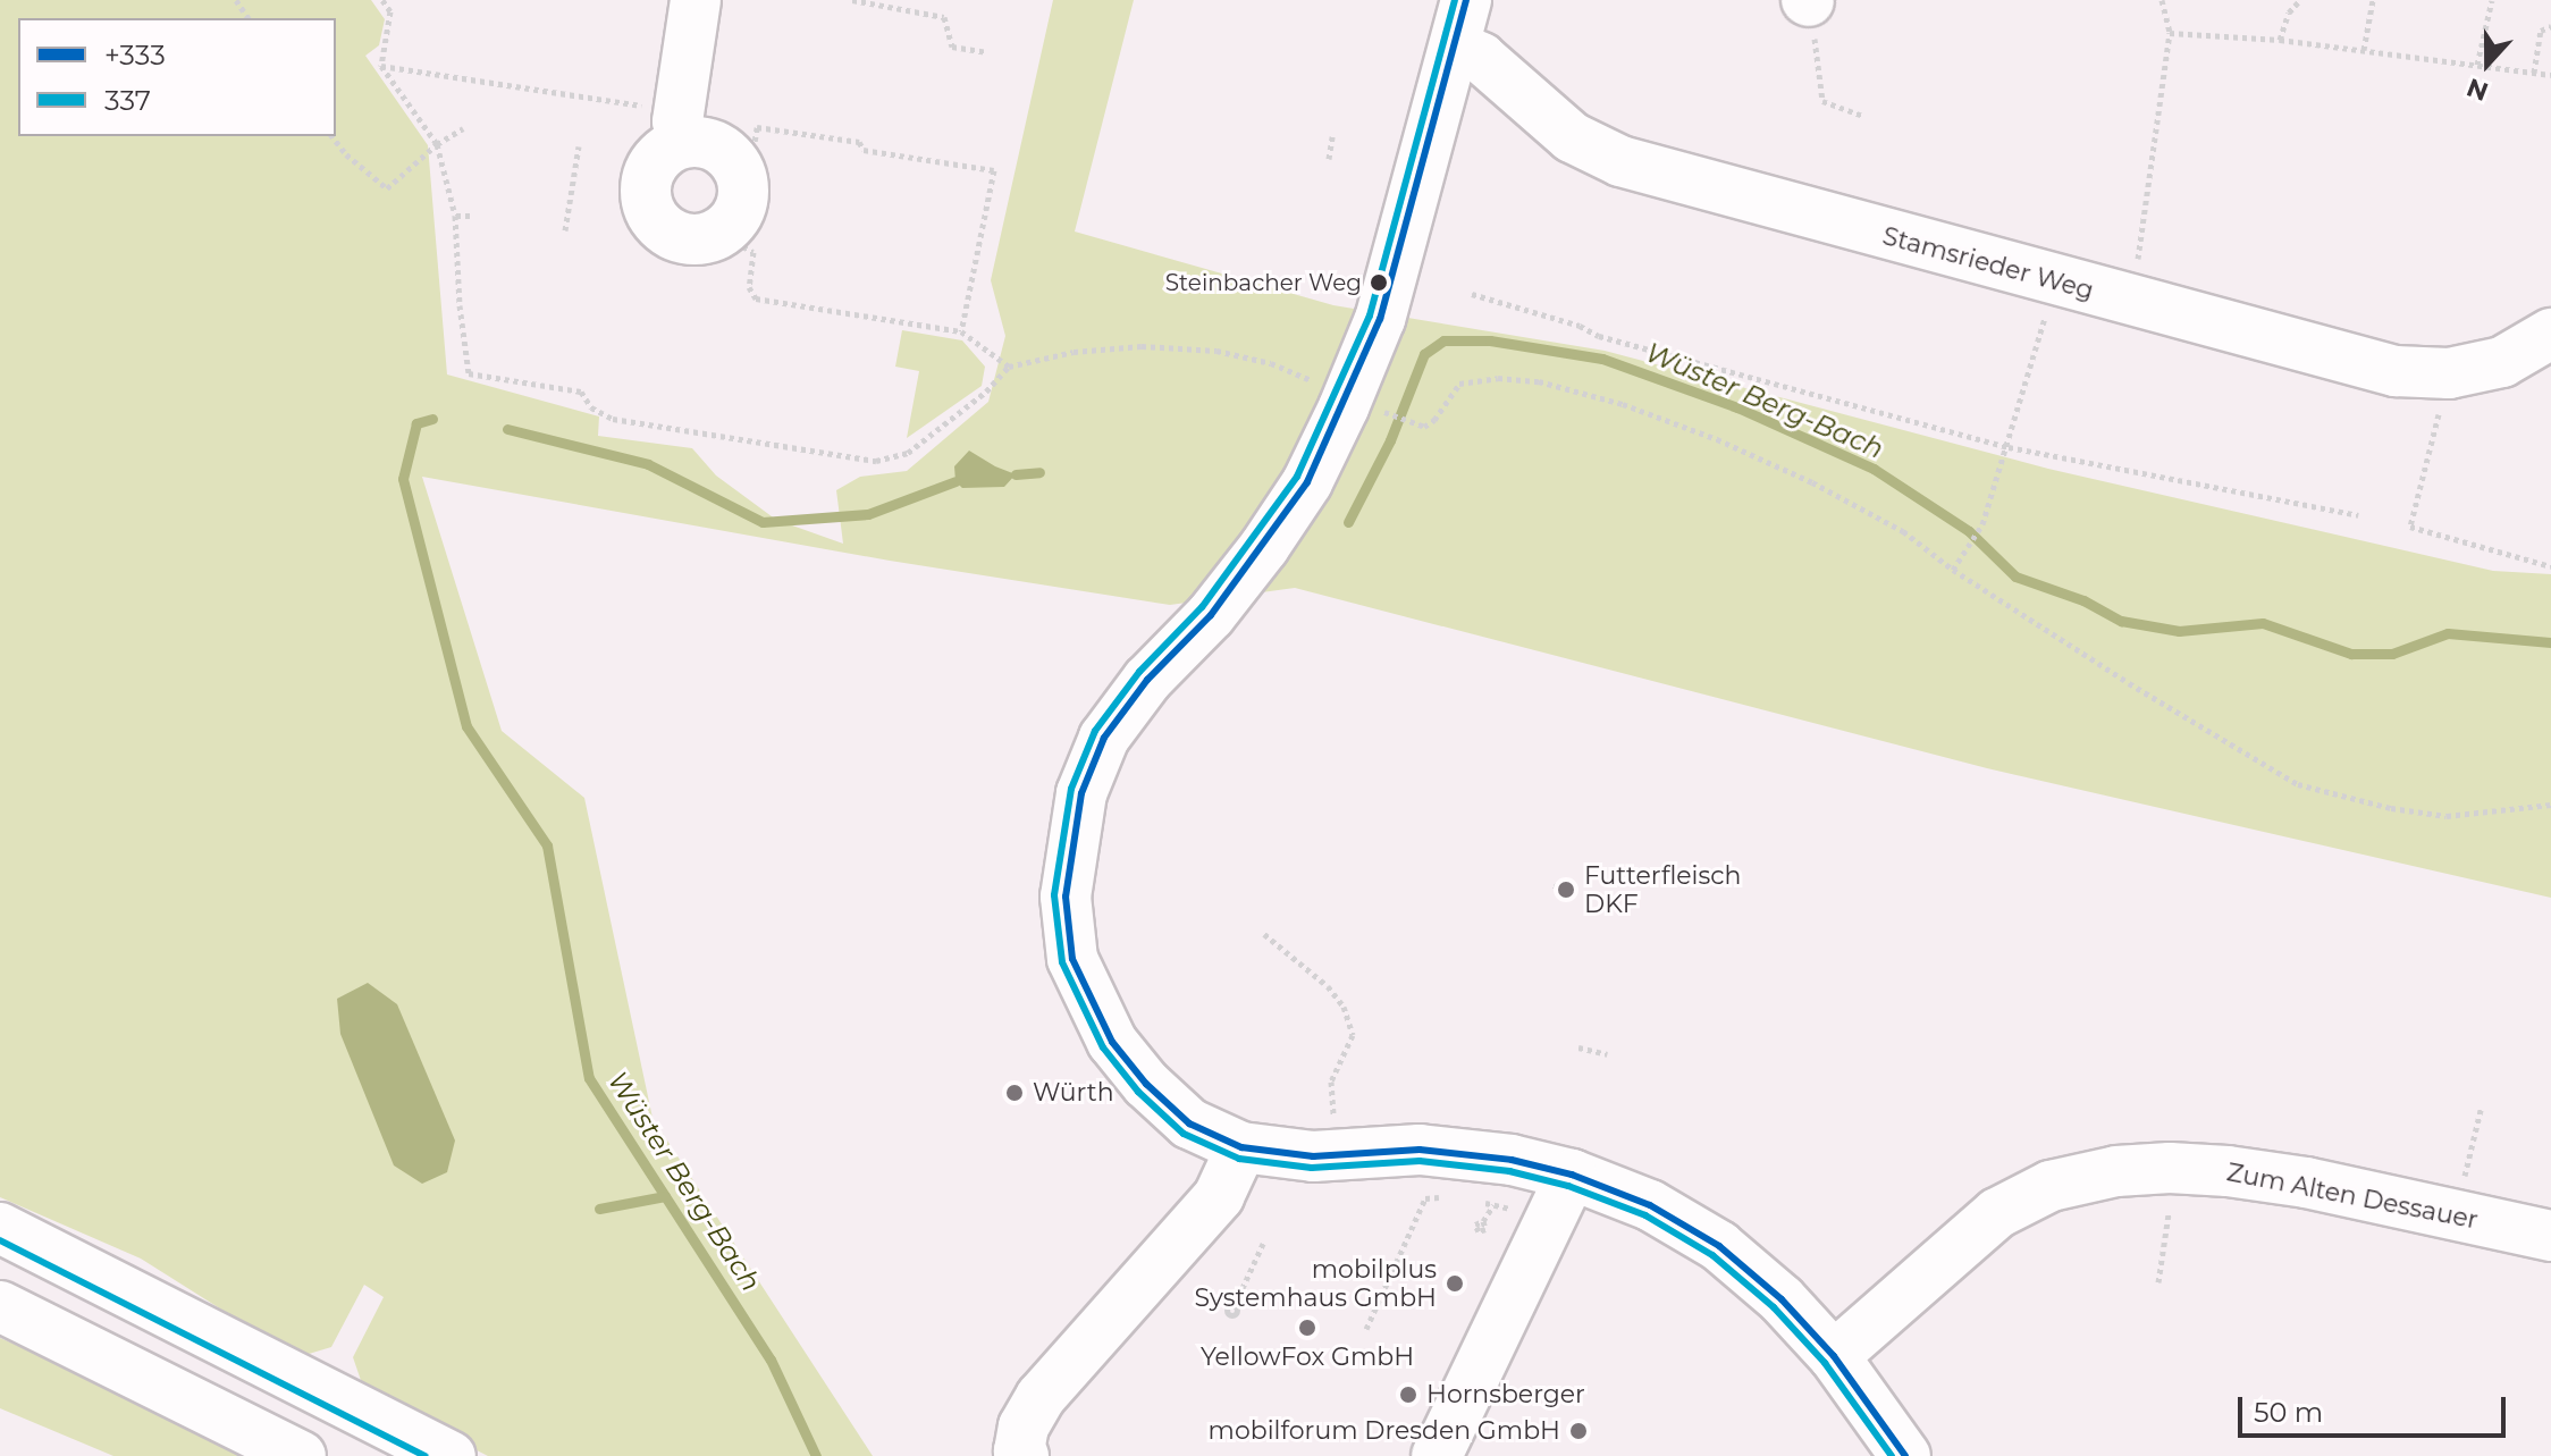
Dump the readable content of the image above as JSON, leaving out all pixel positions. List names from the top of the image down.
{
  "streets": {
    "street": ["Stamsrieder Weg", "Zum Alten Dessauer"]
  },
  "water": ["Wüster Berg-Bach"],
  "places": [
    "Steinbacher Weg",
    "Futterfleisch DKF",
    "Würth",
    "mobilplus Systemhaus GmbH",
    "YellowFox GmbH",
    "Hornsberger",
    "mobilforum Dresden GmbH"
  ],
  "lines": ["transit line +333", "transit line 337"],
  "legend": ["+333", "337"],
  "scale_bar": "50 m",
  "north": "bottom"
}
